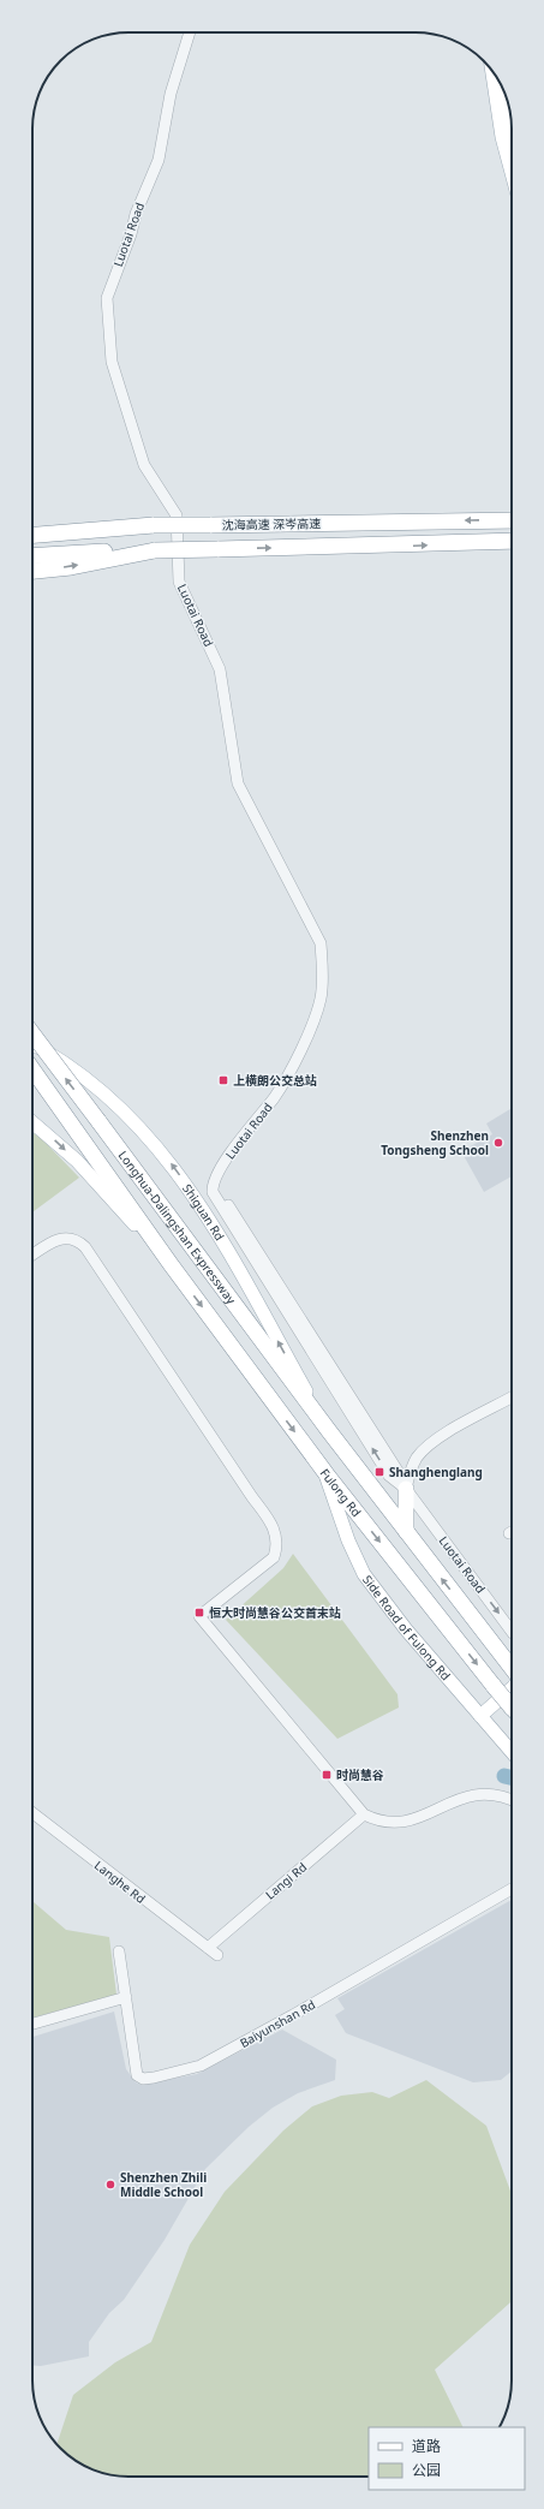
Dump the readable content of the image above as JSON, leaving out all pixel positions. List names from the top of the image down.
{
  "streets": {
    "highway": ["沈海高速 深岑高速", "Longhua-Dalingshan Expressway", "Fulong Rd"],
    "main road": ["Shiguan Rd", "Side Road of Fulong Rd"],
    "street": [
      "Luotai Road",
      "Langi Rd",
      "Langhe Rd",
      "Baiyunshan Rd"
    ]
  },
  "crossings": [
    ["Shiguan Rd", "Longhua-Dalingshan Expressway"],
    ["Longhua-Dalingshan Expressway", "Fulong Rd"],
    ["Fulong Rd", "Side Road of Fulong Rd"],
    ["Langi Rd", "Langhe Rd"]
  ],
  "places": {
    "transit": [
      "上横朗公交总站",
      "Shanghenglang",
      "恒大时尚慧谷公交首末站",
      "时尚慧谷"
    ],
    "other": ["Shenzhen Tongsheng School", "Shenzhen Zhili Middle School"]
  },
  "legend": ["道路", "公园"]
}
